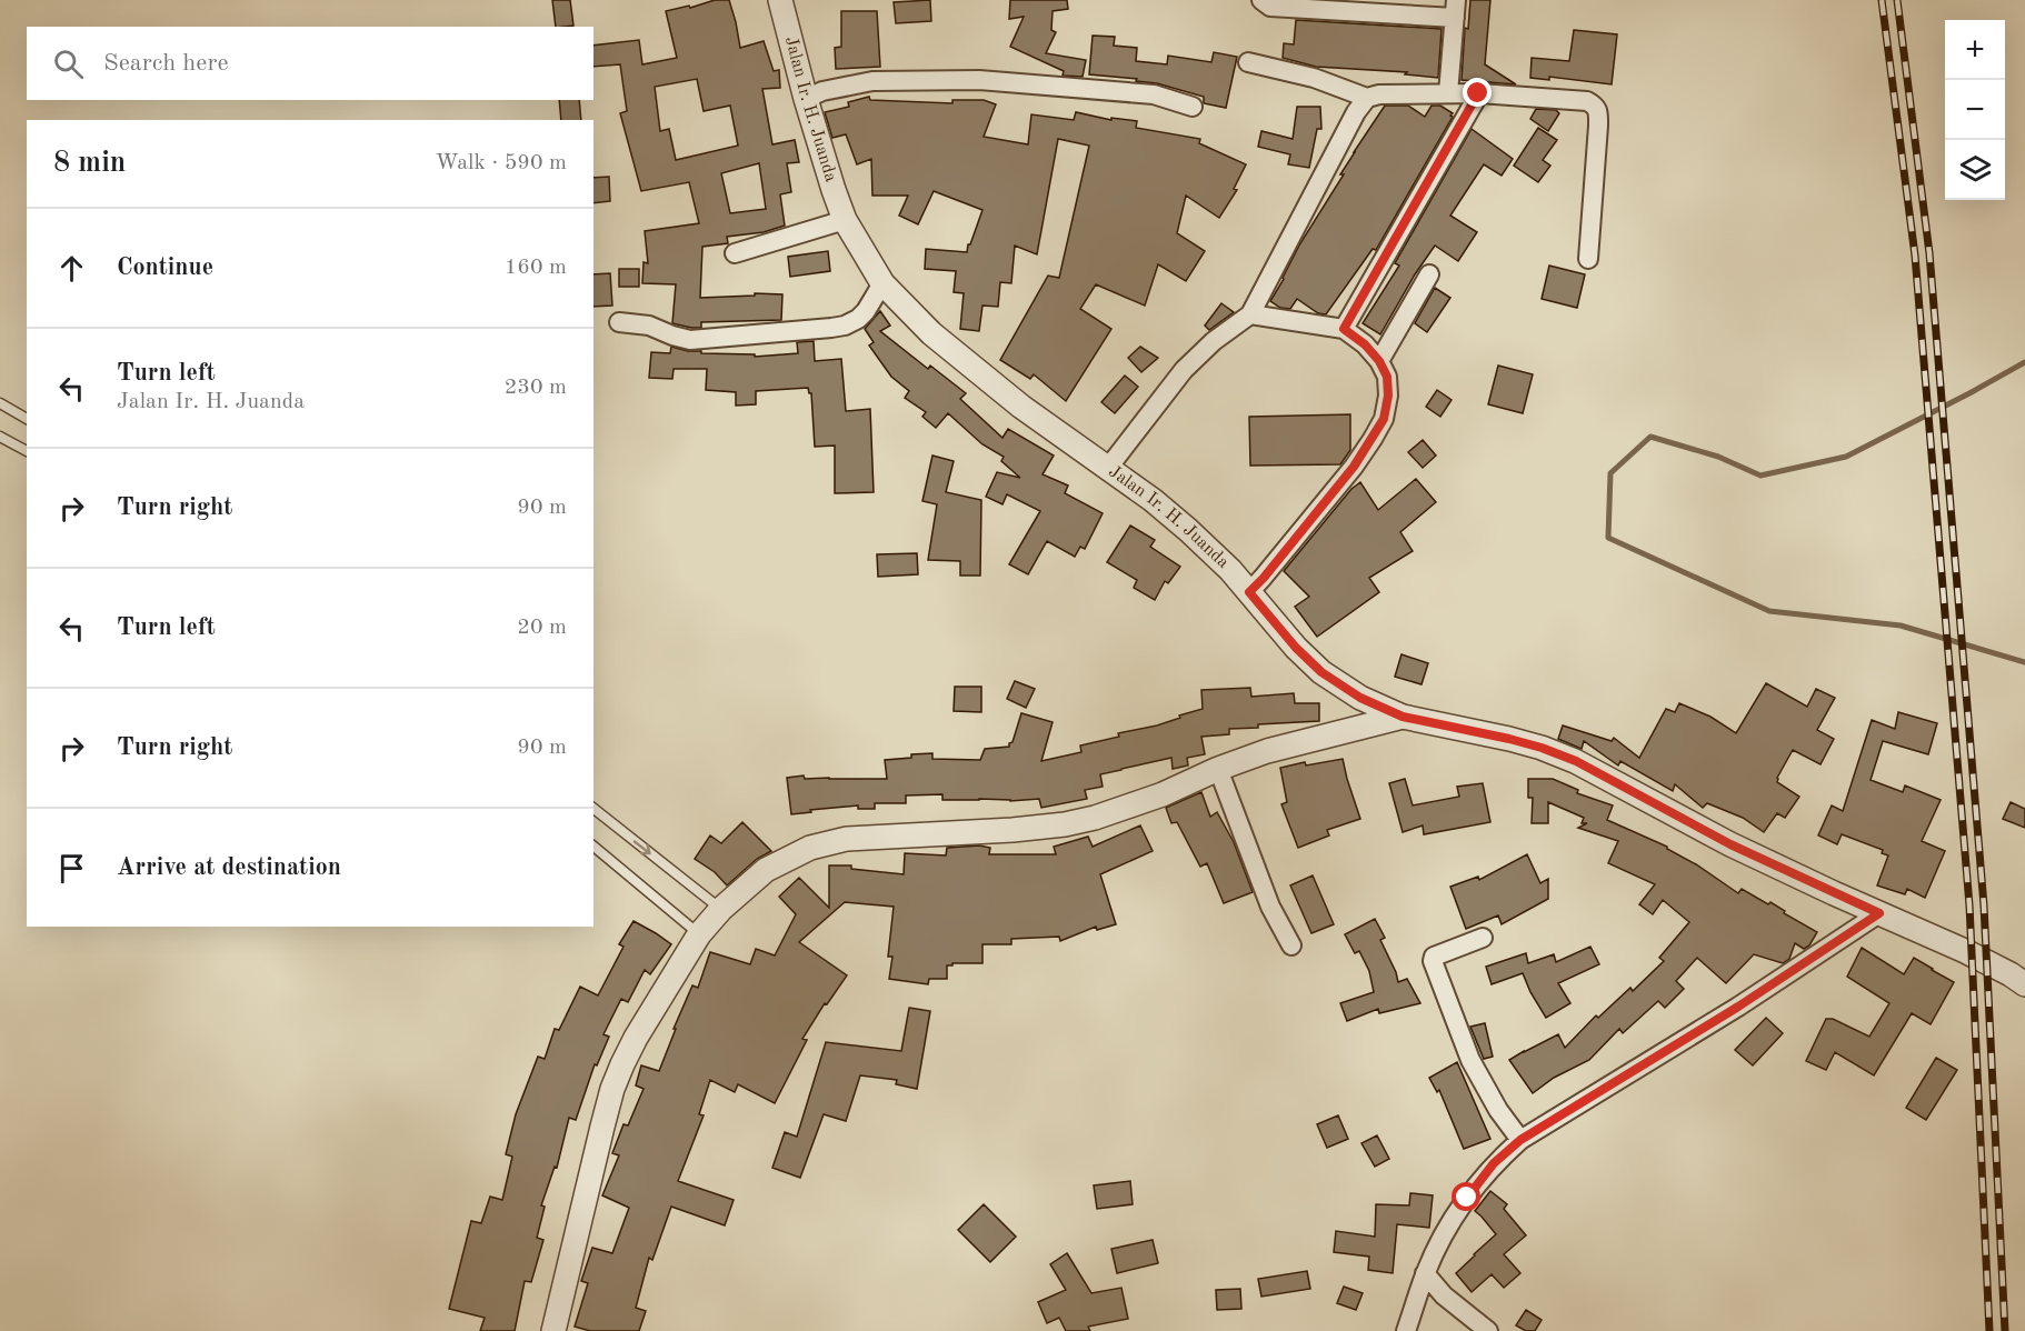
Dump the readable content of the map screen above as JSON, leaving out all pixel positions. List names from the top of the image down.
{
  "streets": {
    "street": ["Jalan Ir. H. Juanda"]
  },
  "page": {
    "map_buttons": ["+", "−"],
    "search": "Search here",
    "heading": ["8 min", "Walk · 590 m"],
    "list": [
      ["Continue", "160 m"],
      ["Turn left", "Jalan Ir. H. Juanda", "230 m"],
      ["Turn right", "90 m"],
      ["Turn left", "20 m"],
      ["Turn right", "90 m"],
      "Arrive at destination"
    ]
  }
}
